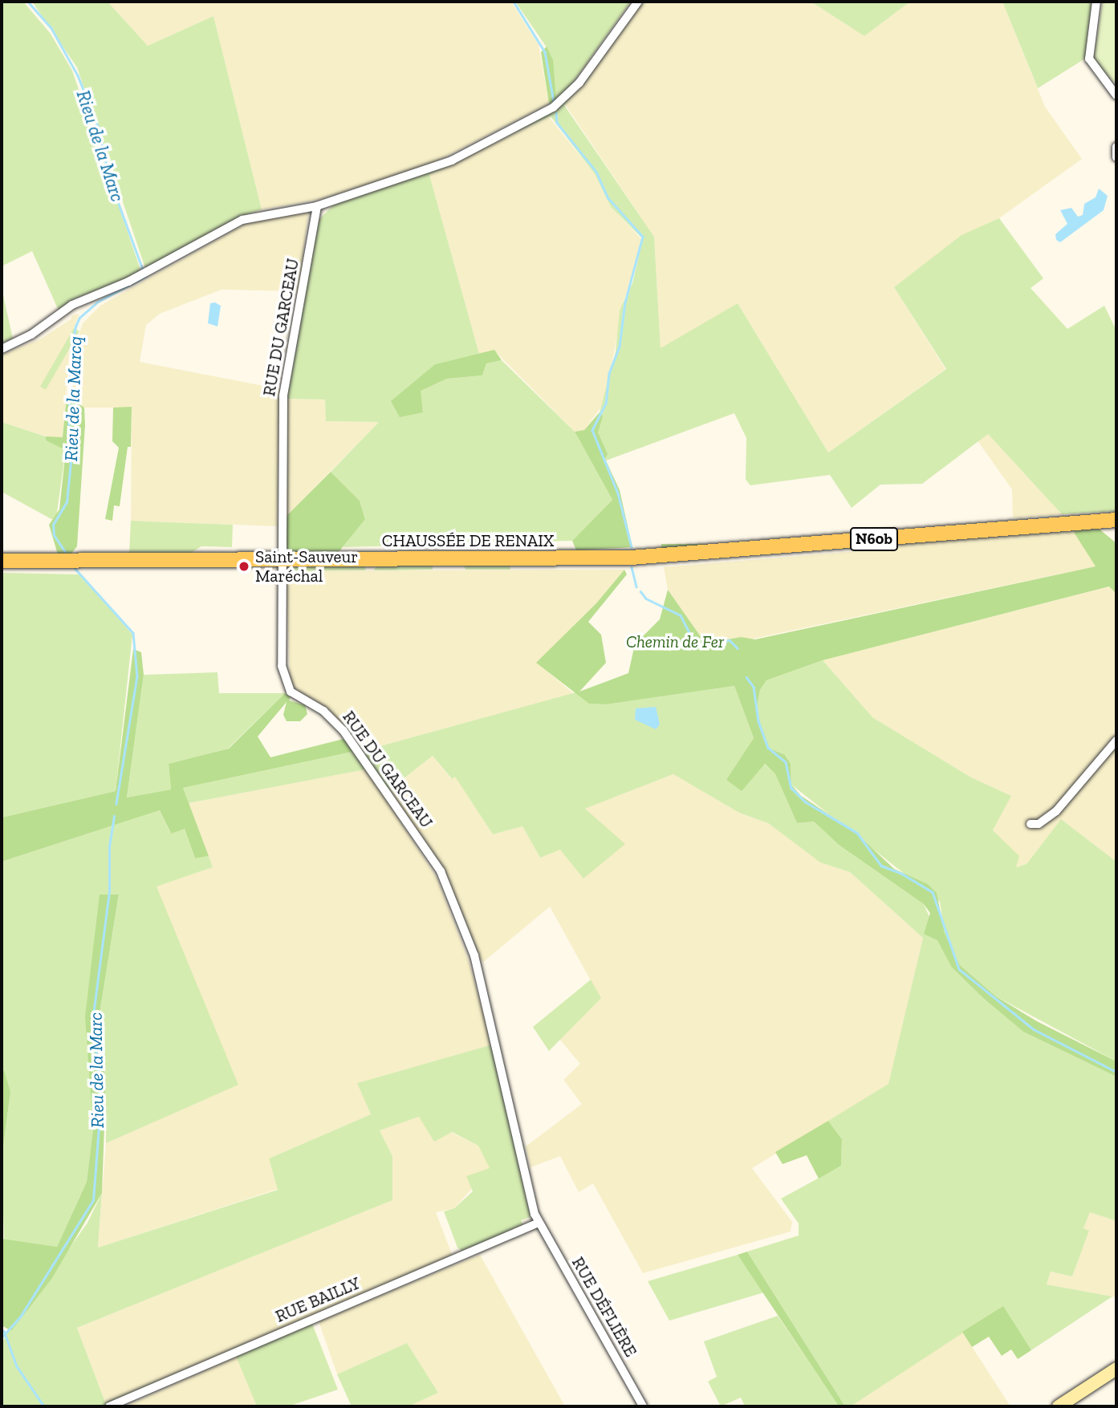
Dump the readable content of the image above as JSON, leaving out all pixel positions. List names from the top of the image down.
{
  "streets": {
    "main road": ["N60b", "CHAUSSÉE DE RENAIX"],
    "street": ["RUE DU GARCEAU", "RUE BAILLY", "RUE DÉFLIÈRE"]
  },
  "crossings": [
    ["RUE DU GARCEAU", "CHAUSSÉE DE RENAIX"],
    ["RUE DU GARCEAU", "RUE BAILLY"],
    ["RUE DU GARCEAU", "RUE DÉFLIÈRE"],
    ["RUE BAILLY", "RUE DÉFLIÈRE"]
  ],
  "water": ["Rieu de la Marc", "Rieu de la Marcq"],
  "parks": ["Chemin de Fer"],
  "places": ["Saint-Sauveur Maréchal"]
}
